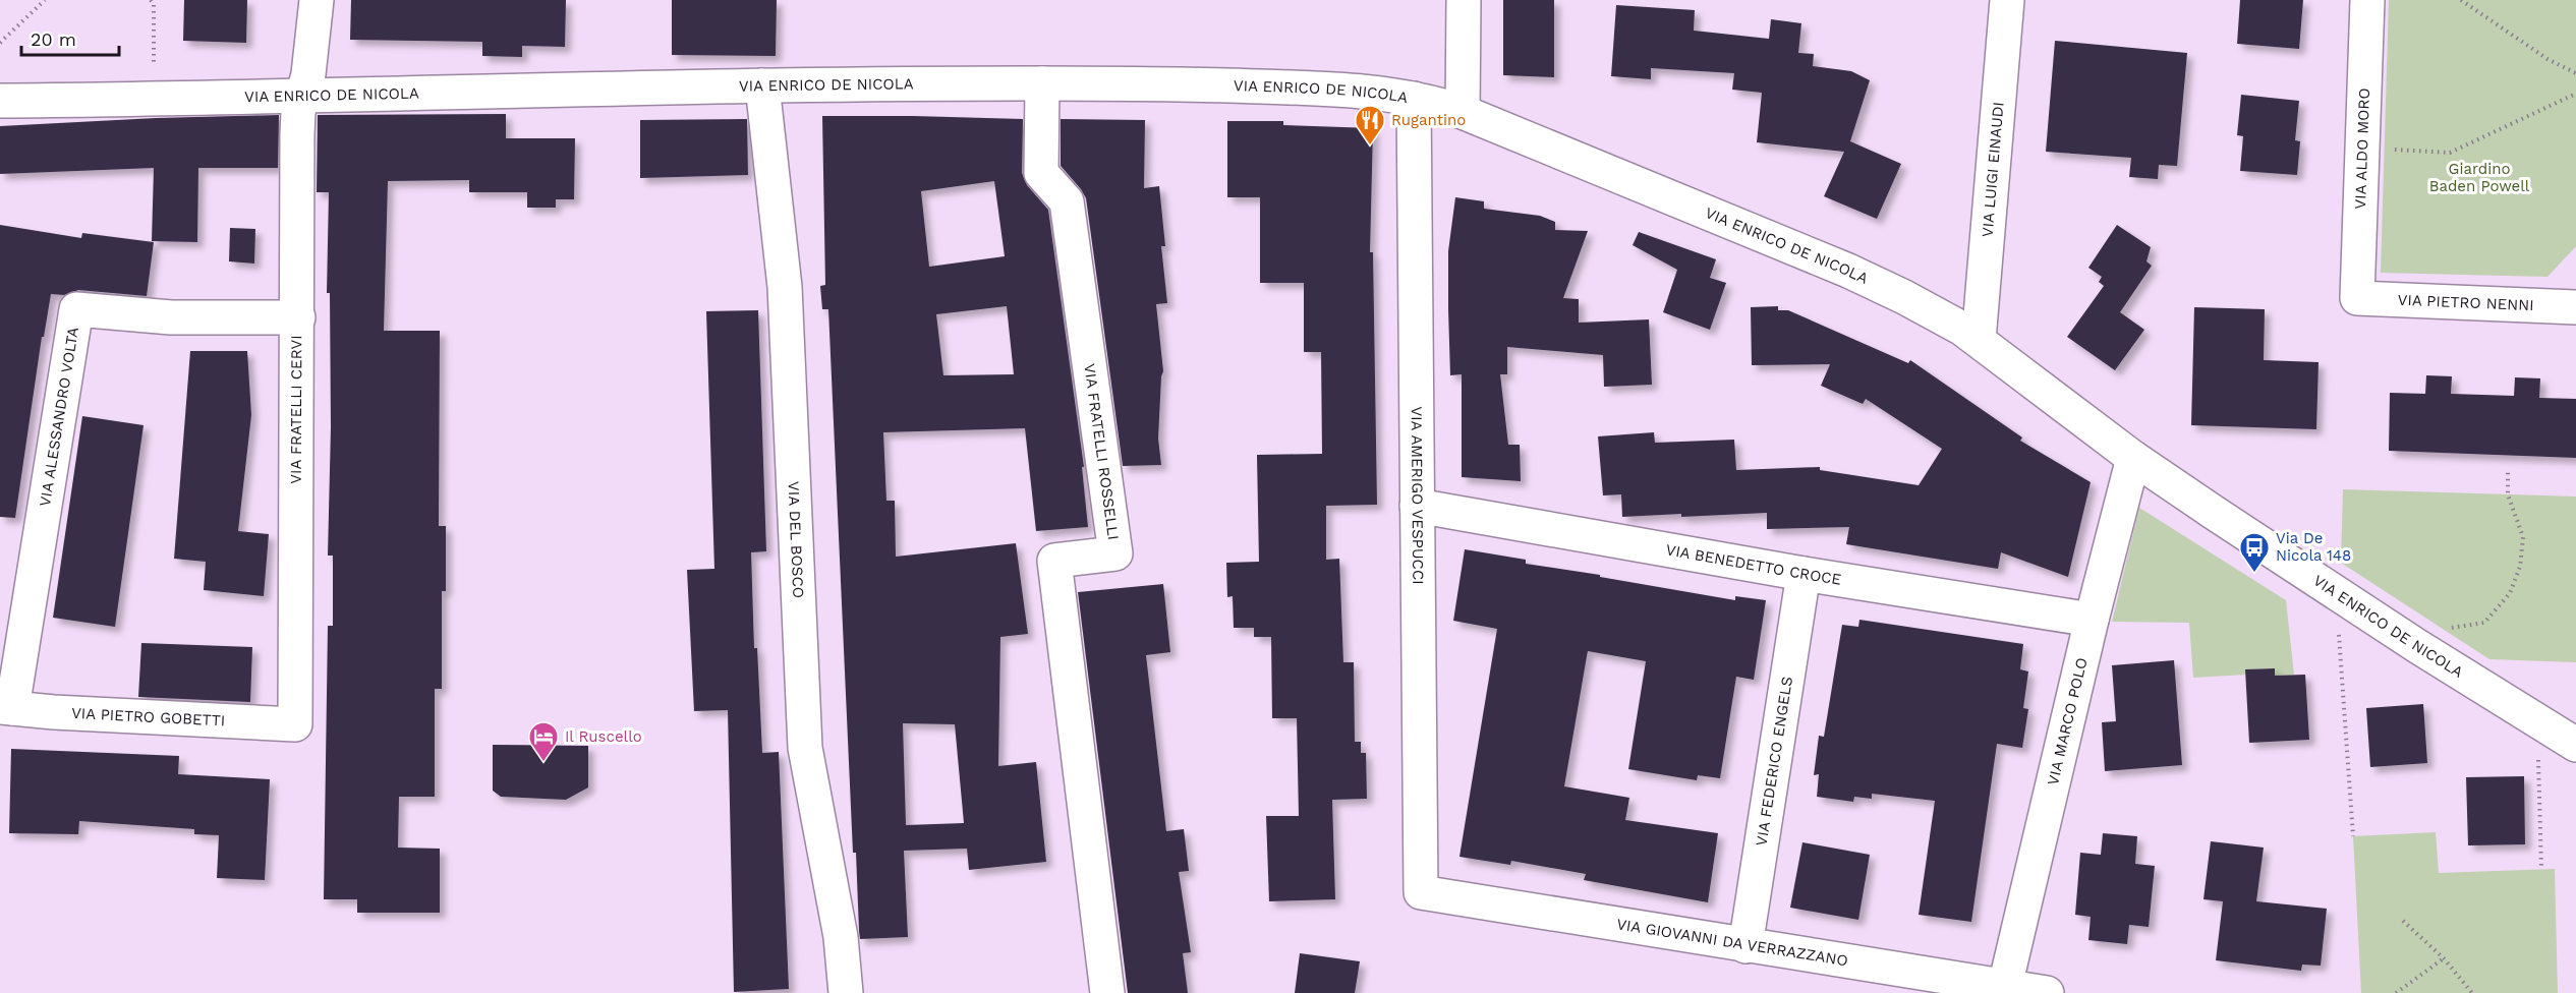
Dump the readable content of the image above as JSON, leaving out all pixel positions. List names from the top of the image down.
{
  "streets": {
    "street": [
      "VIA ENRICO DE NICOLA",
      "VIA ALDO MORO",
      "VIA LUIGI EINAUDI",
      "VIA PIETRO NENNI",
      "VIA FRATELLI CERVI",
      "VIA ALESSANDRO VOLTA",
      "VIA FRATELLI ROSSELLI",
      "VIA AMERIGO VESPUCCI",
      "VIA DEL BOSCO",
      "VIA BENEDETTO CROCE",
      "VIA PIETRO GOBETTI",
      "VIA MARCO POLO",
      "VIA FEDERICO ENGELS",
      "VIA GIOVANNI DA VERRAZZANO"
    ]
  },
  "crossings": [
    ["VIA ENRICO DE NICOLA", "VIA LUIGI EINAUDI"],
    ["VIA ENRICO DE NICOLA", "VIA FRATELLI CERVI"],
    ["VIA ENRICO DE NICOLA", "VIA FRATELLI ROSSELLI"],
    ["VIA ENRICO DE NICOLA", "VIA AMERIGO VESPUCCI"],
    ["VIA ENRICO DE NICOLA", "VIA DEL BOSCO"],
    ["VIA ENRICO DE NICOLA", "VIA MARCO POLO"],
    ["VIA ALDO MORO", "VIA PIETRO NENNI"],
    ["VIA FRATELLI CERVI", "VIA ALESSANDRO VOLTA"],
    ["VIA FRATELLI CERVI", "VIA PIETRO GOBETTI"],
    ["VIA ALESSANDRO VOLTA", "VIA PIETRO GOBETTI"],
    ["VIA AMERIGO VESPUCCI", "VIA BENEDETTO CROCE"],
    ["VIA AMERIGO VESPUCCI", "VIA GIOVANNI DA VERRAZZANO"],
    ["VIA BENEDETTO CROCE", "VIA MARCO POLO"],
    ["VIA BENEDETTO CROCE", "VIA FEDERICO ENGELS"],
    ["VIA MARCO POLO", "VIA GIOVANNI DA VERRAZZANO"],
    ["VIA FEDERICO ENGELS", "VIA GIOVANNI DA VERRAZZANO"]
  ],
  "parks": ["Giardino Baden Powell"],
  "places": {
    "restaurant": ["Rugantino"],
    "bus stop": ["Via De Nicola 148"],
    "hotel": ["Il Ruscello"]
  },
  "scale_bar": "20 m"
}
